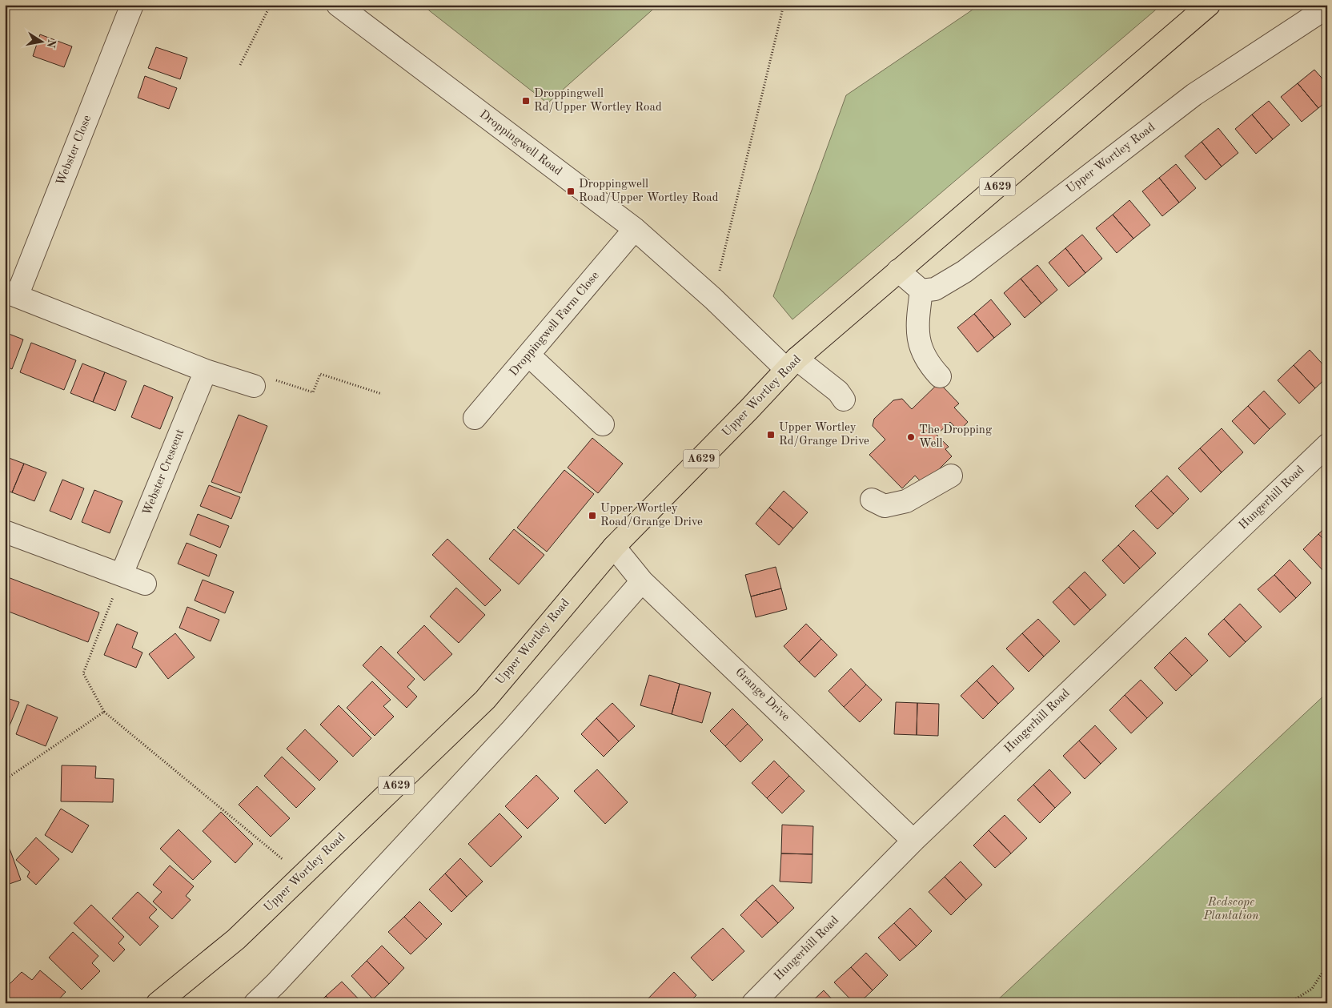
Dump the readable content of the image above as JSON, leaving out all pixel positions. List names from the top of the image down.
{
  "streets": {
    "main road": ["Upper Wortley Road", "A629"],
    "street": [
      "Droppingwell Road",
      "Webster Close",
      "Droppingwell Farm Close",
      "Webster Crescent",
      "Hungerhill Road",
      "Grange Drive"
    ]
  },
  "crossings": [
    ["Droppingwell Road", "Upper Wortley Road"],
    ["Droppingwell Road", "Droppingwell Farm Close"],
    ["Upper Wortley Road", "Grange Drive"],
    ["Hungerhill Road", "Grange Drive"]
  ],
  "parks": ["Redscope Plantation"],
  "places": {
    "transit": [
      "Droppingwell Rd/Upper Wortley Road",
      "Droppingwell Road/Upper Wortley Road",
      "Upper Wortley Rd/Grange Drive",
      "Upper Wortley Road/Grange Drive"
    ],
    "other": ["The Dropping Well"]
  },
  "north": "right"
}
